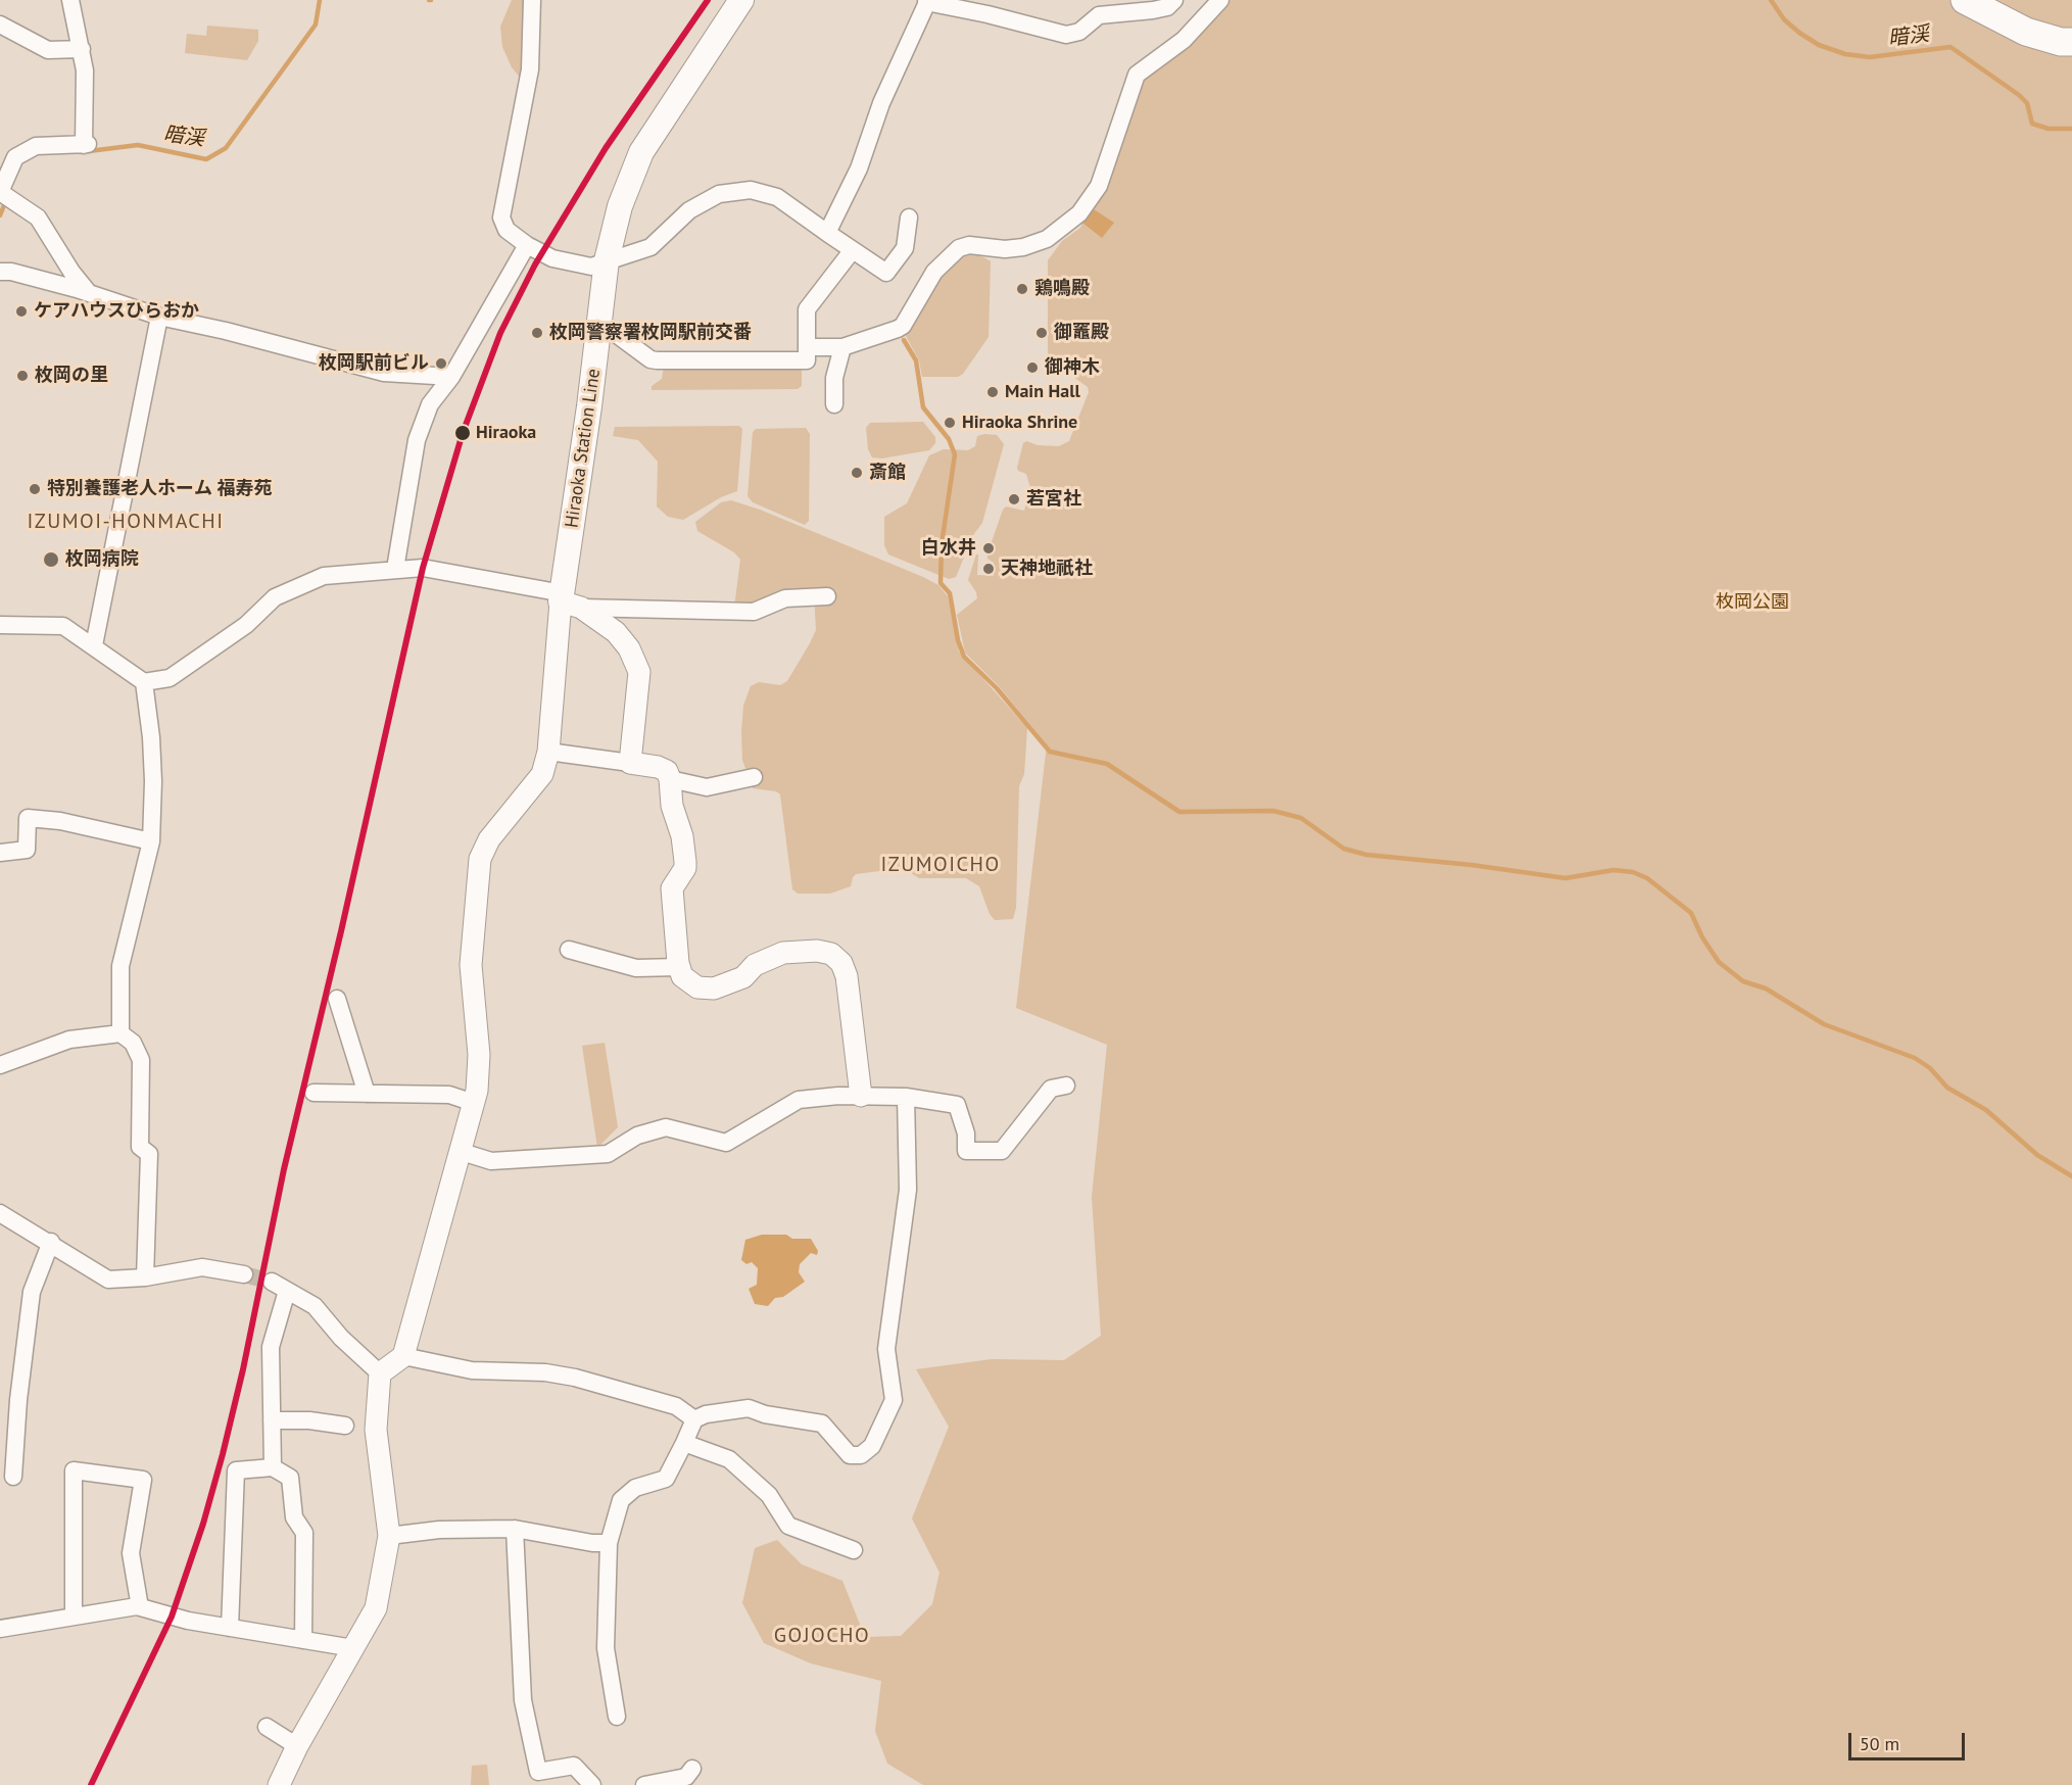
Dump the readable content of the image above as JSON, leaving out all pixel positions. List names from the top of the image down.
{
  "streets": {
    "main road": ["Hiraoka Station Line"]
  },
  "districts": ["IZUMOI-HONMACHI", "IZUMOICHO", "GOJOCHO"],
  "water": ["暗渓"],
  "parks": ["枚岡公園"],
  "places": [
    "鶏鳴殿",
    "ケアハウスひらおか",
    "枚岡警察署枚岡駅前交番",
    "御竈殿",
    "枚岡駅前ビル",
    "御神木",
    "枚岡の里",
    "Main Hall",
    "Hiraoka Shrine",
    "Hiraoka",
    "斎館",
    "特別養護老人ホーム 福寿苑",
    "若宮社",
    "白水井",
    "枚岡病院",
    "天神地祇社"
  ],
  "scale_bar": "50 m"
}
